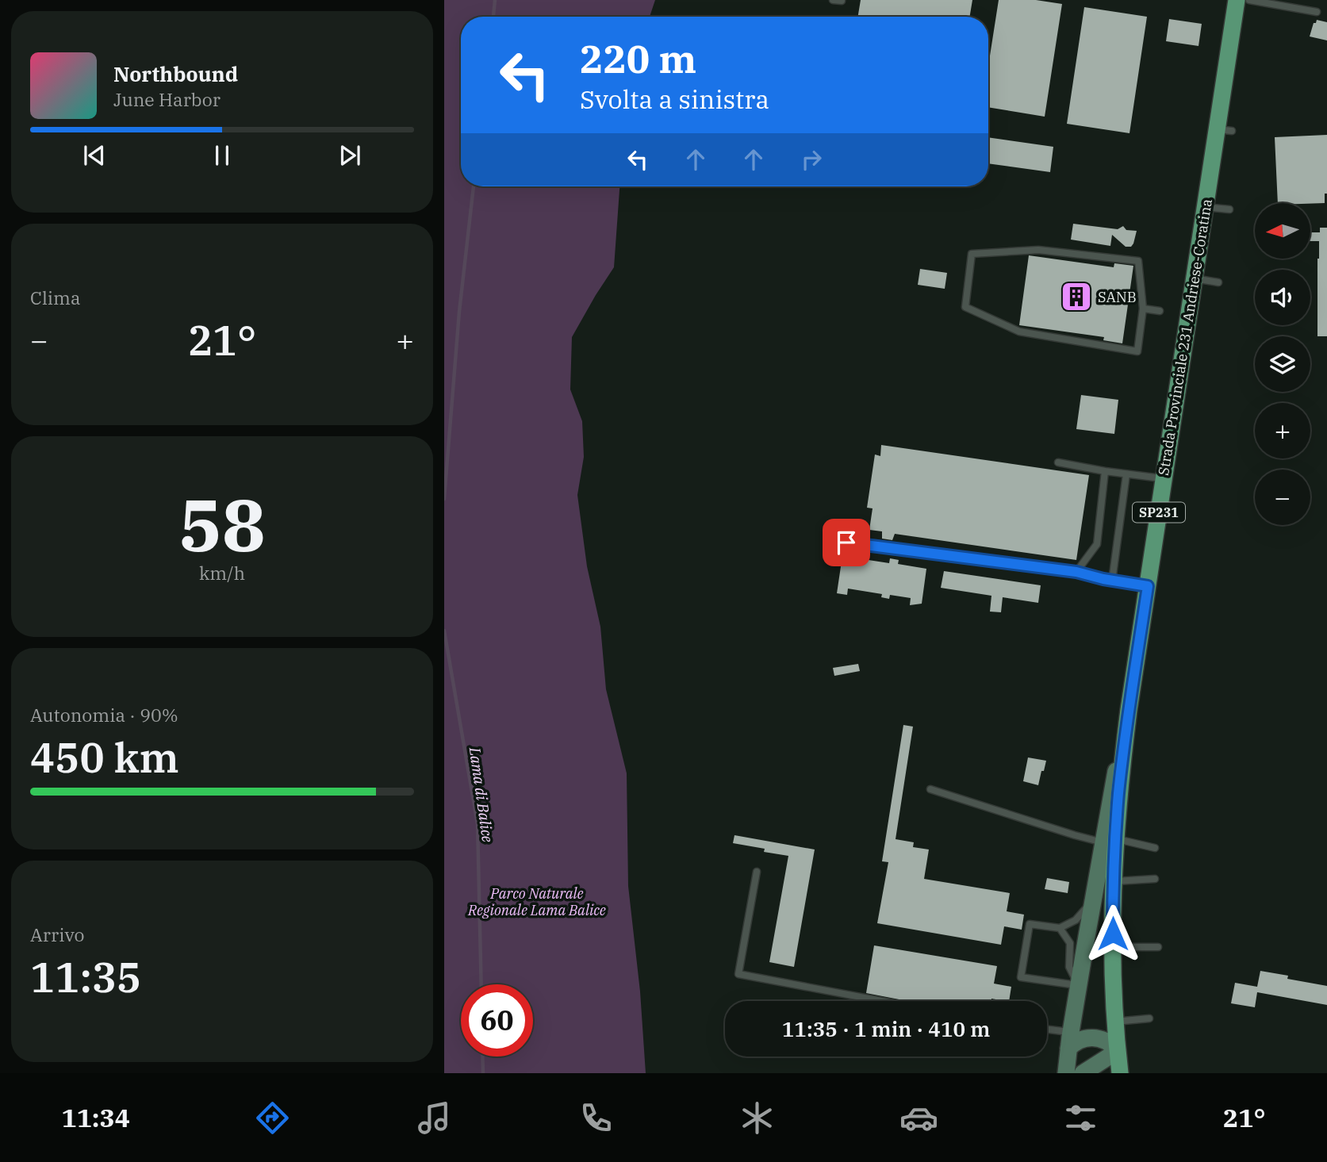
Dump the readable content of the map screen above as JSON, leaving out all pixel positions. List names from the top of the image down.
{
  "streets": {
    "main road": ["Strada Provinciale 231 Andriese-Coratina", "SP231"]
  },
  "water": ["Lama di Balice"],
  "parks": ["Parco Naturale Regionale Lama Balice"],
  "places": {
    "building": ["SANB"]
  },
  "north": "left",
  "page": {
    "turn": ["220 m", "Svolta a sinistra"],
    "song": ["Northbound", "June Harbor"],
    "map_buttons": ["+", "−"],
    "tile": [
      "Clima",
      ["58", "km/h"],
      ["Autonomia · 90%", "450 km"],
      ["Arrivo", "11:35"]
    ],
    "heat": ["−", "21°", "+"],
    "limit": "60",
    "trip": "11:35 · 1 min · 410 m",
    "tabs": ["11:34", "21°"]
  }
}
